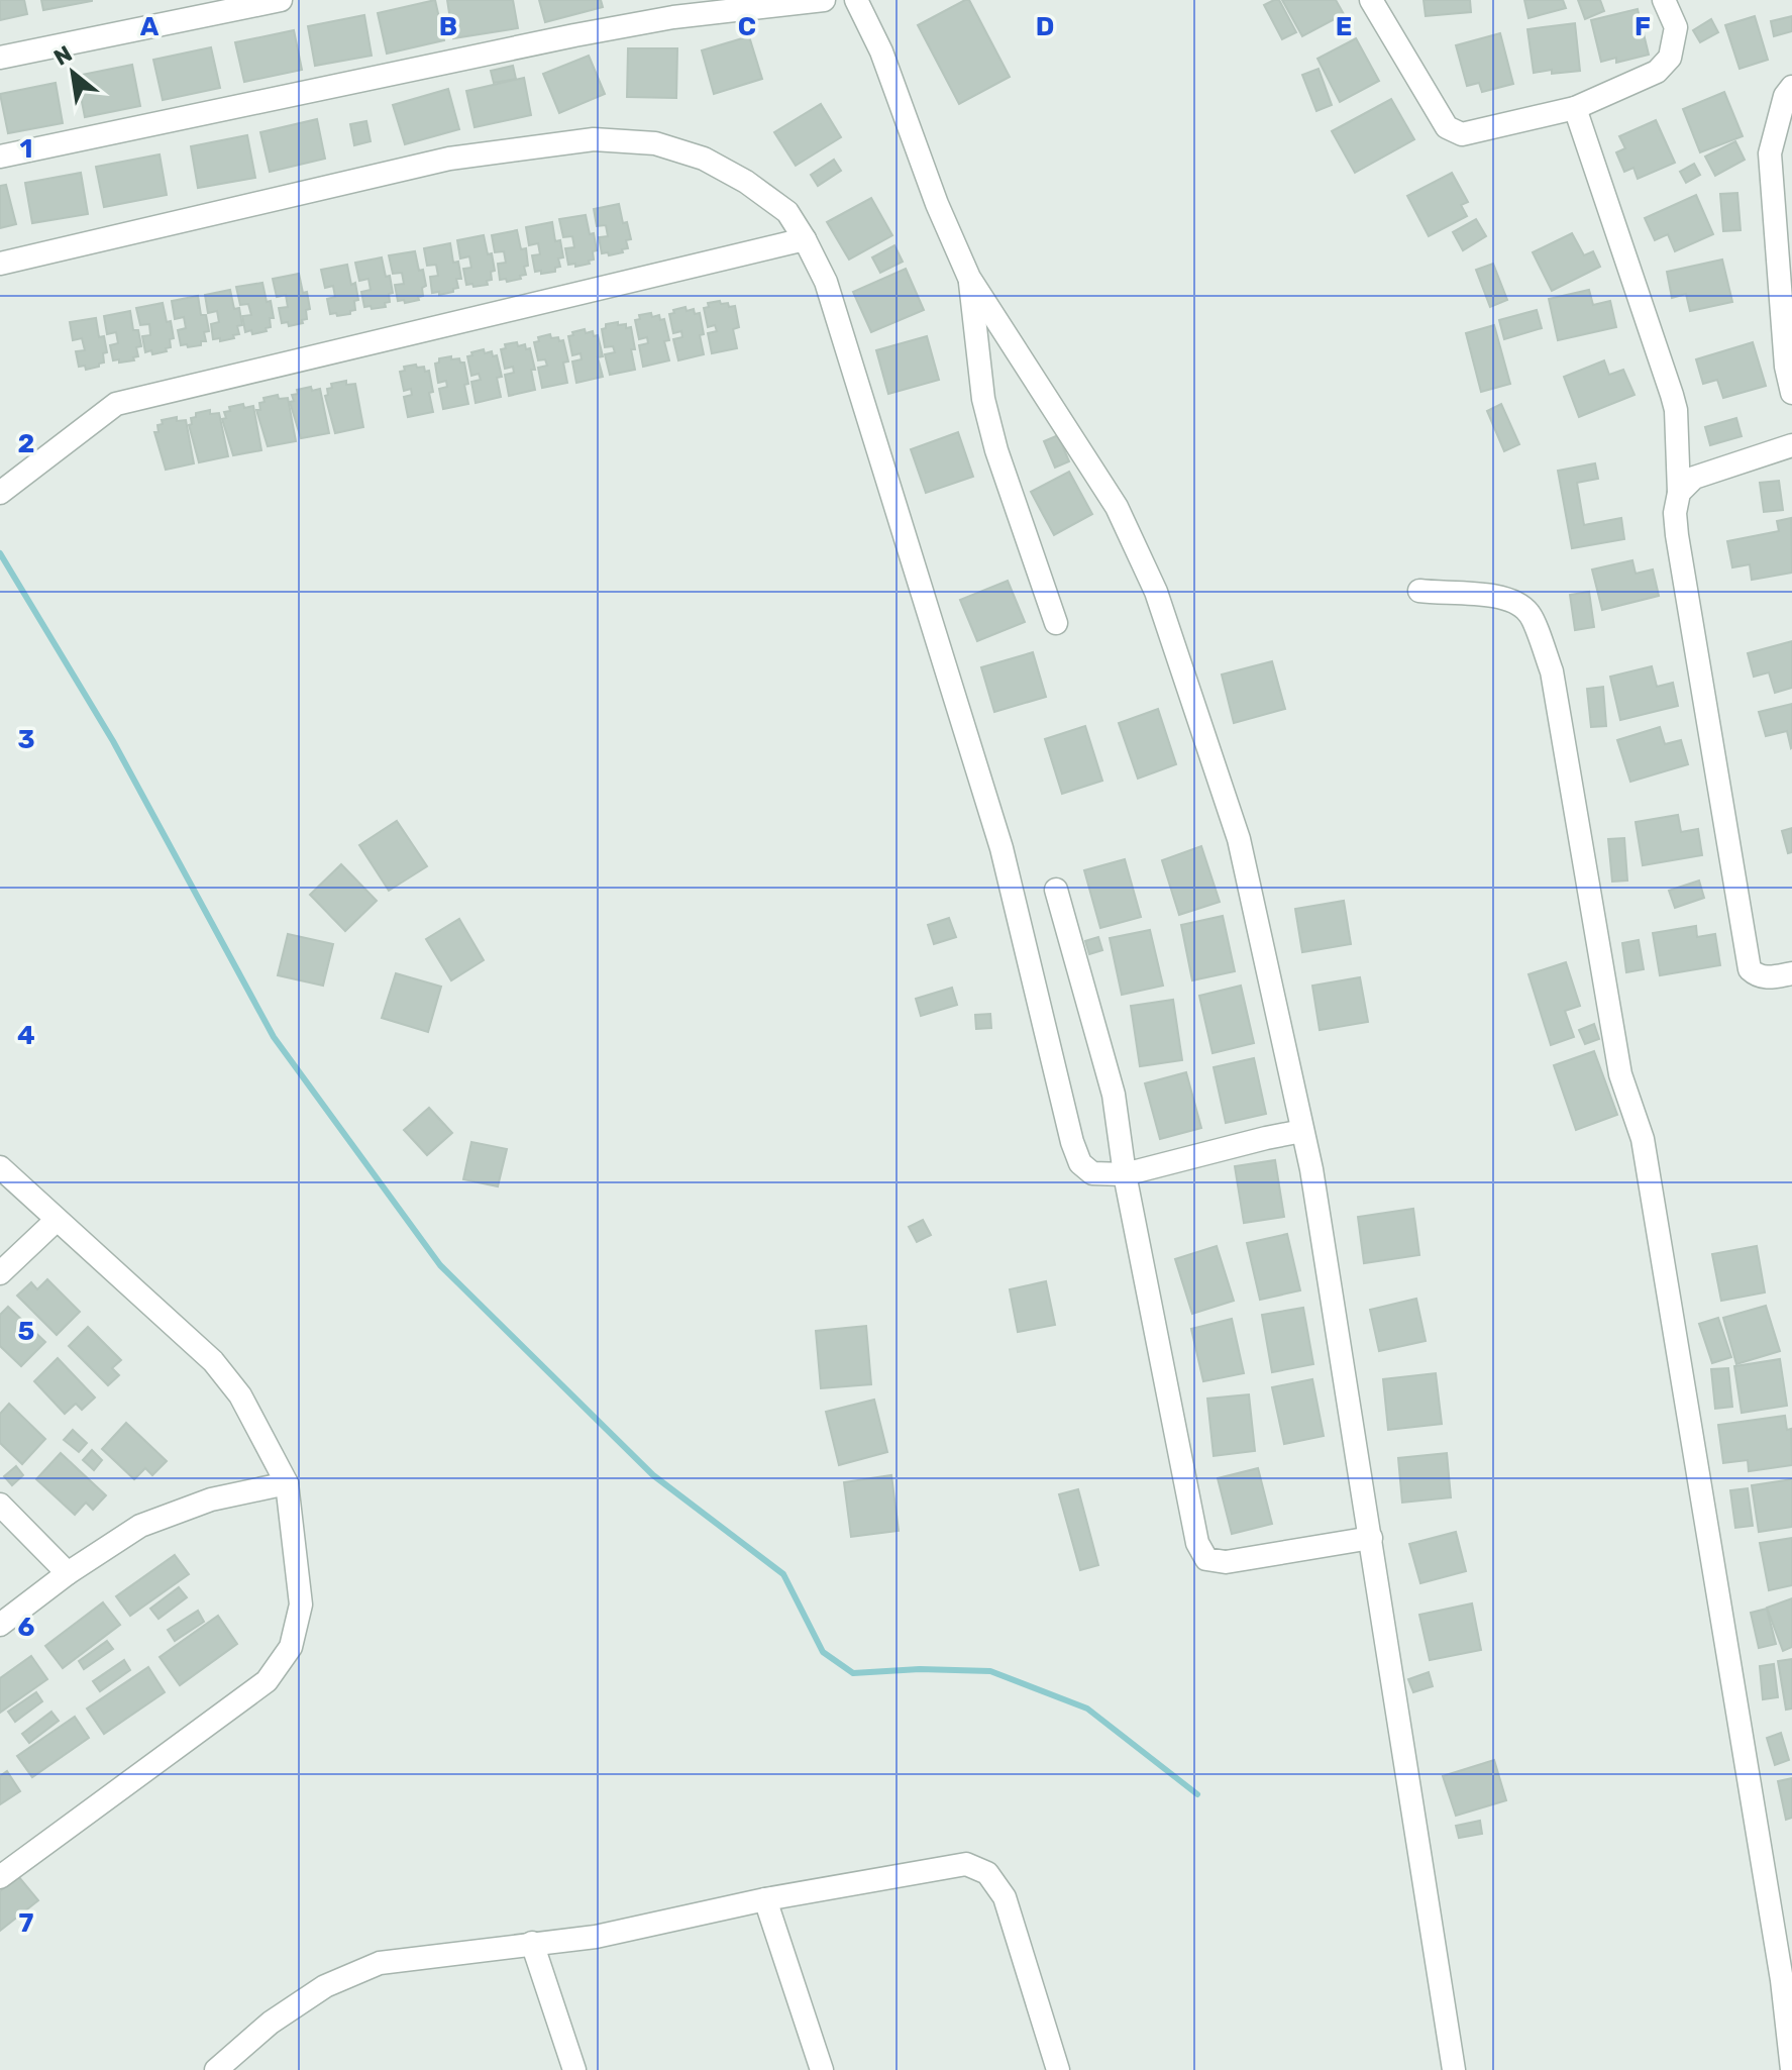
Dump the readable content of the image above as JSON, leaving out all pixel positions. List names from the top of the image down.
{
  "north": "top left",
  "grid": {
    "columns": [
      "A",
      "B",
      "C",
      "D",
      "E",
      "F"
    ],
    "rows": [
      "1",
      "2",
      "3",
      "4",
      "5",
      "6",
      "7"
    ]
  }
}
